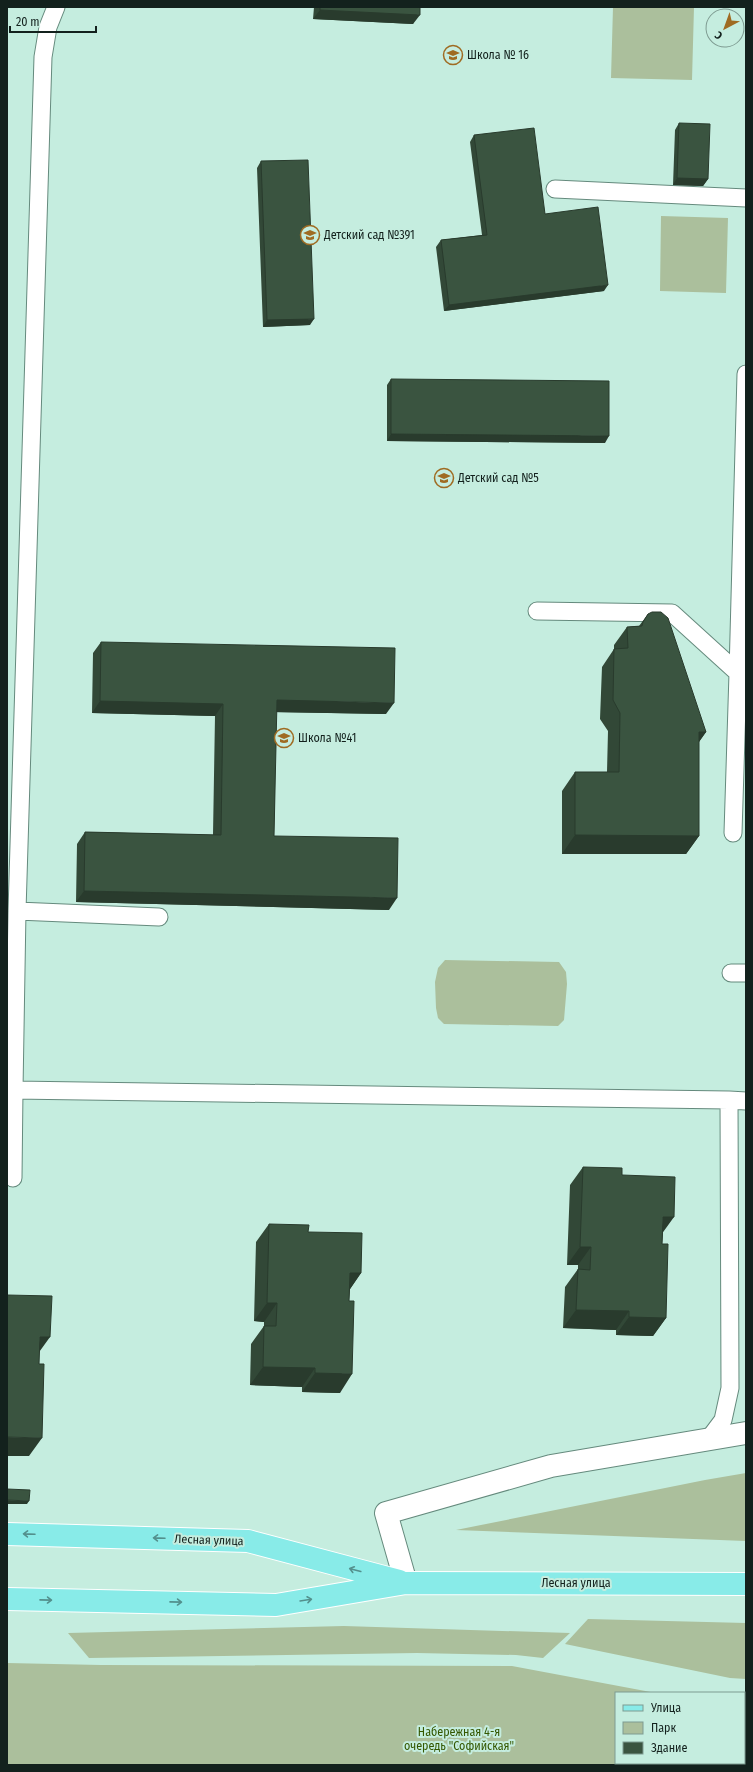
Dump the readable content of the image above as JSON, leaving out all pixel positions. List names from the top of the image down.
{
  "streets": {
    "main road": ["Лесная улица"]
  },
  "parks": ["Набережная 4-я очередь \"Софийская\""],
  "places": {
    "school or university": [
      "Школа № 16",
      "Детский сад №391",
      "Детский сад №5",
      "Школа №41"
    ]
  },
  "legend": ["Улица", "Парк", "Здание"],
  "scale_bar": "20 m",
  "north": "bottom left"
}
